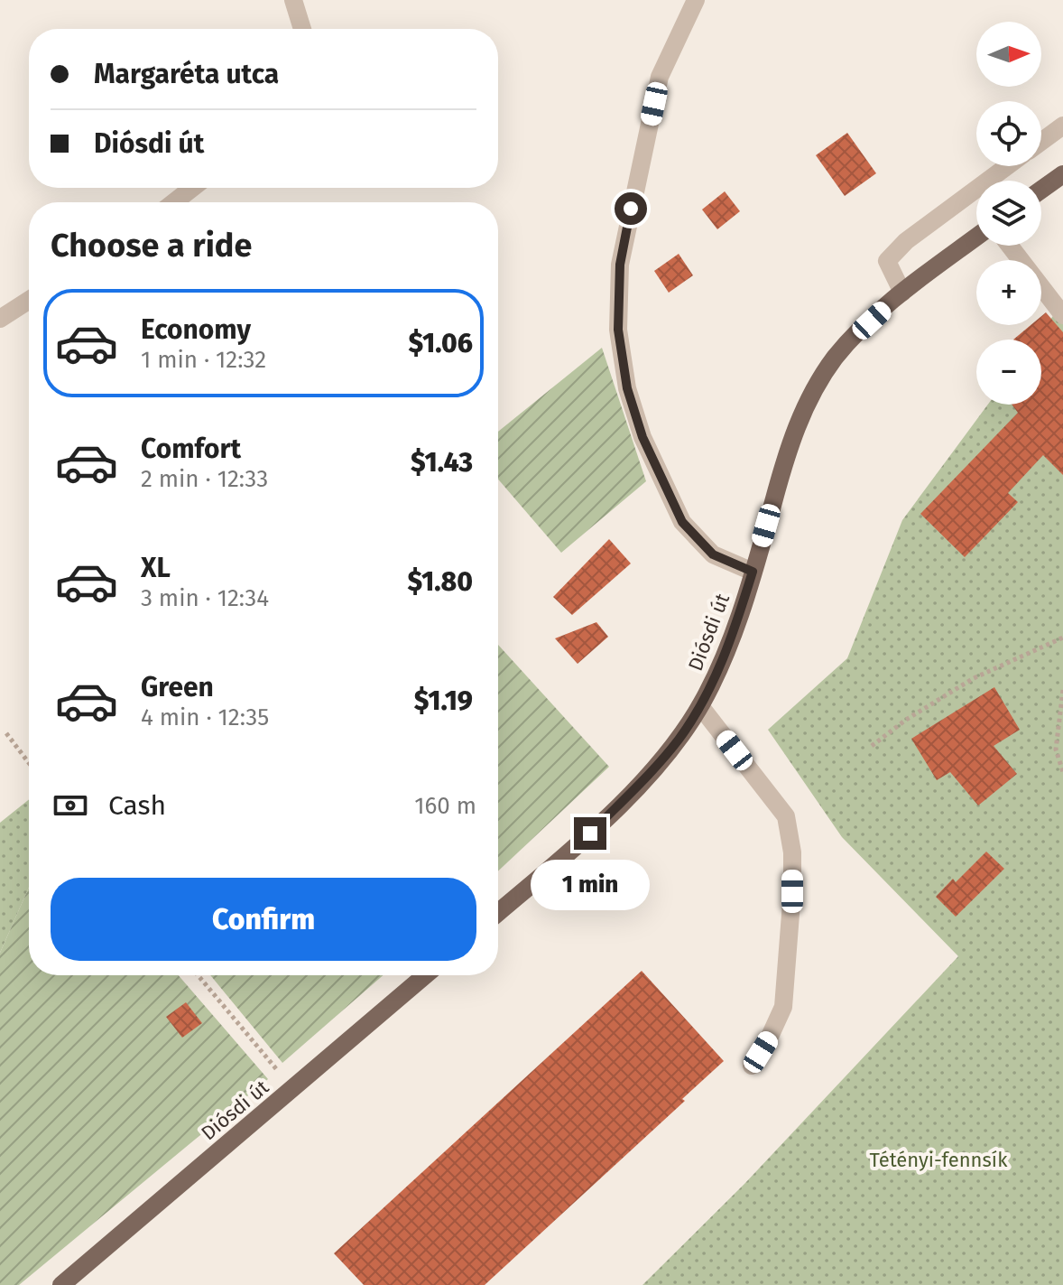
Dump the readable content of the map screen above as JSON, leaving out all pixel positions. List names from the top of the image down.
{
  "streets": {
    "main road": ["Diósdi út"]
  },
  "parks": ["Tétényi-fennsík"],
  "north": "right",
  "page": {
    "map_buttons": ["+", "−"],
    "banner": ["Margaréta utca", "Diósdi út"],
    "heading": "Choose a ride",
    "list": [
      {
        "name": "Economy",
        "note": "1 min · 12:32",
        "value": "$1.06"
      },
      {
        "name": "Comfort",
        "note": "2 min · 12:33",
        "value": "$1.43"
      },
      {
        "name": "XL",
        "note": "3 min · 12:34",
        "value": "$1.80"
      },
      {
        "name": "Green",
        "note": "4 min · 12:35",
        "value": "$1.19"
      }
    ],
    "pay": ["Cash", "160 m"],
    "bubble": "1 min",
    "buttons": "Confirm"
  }
}
